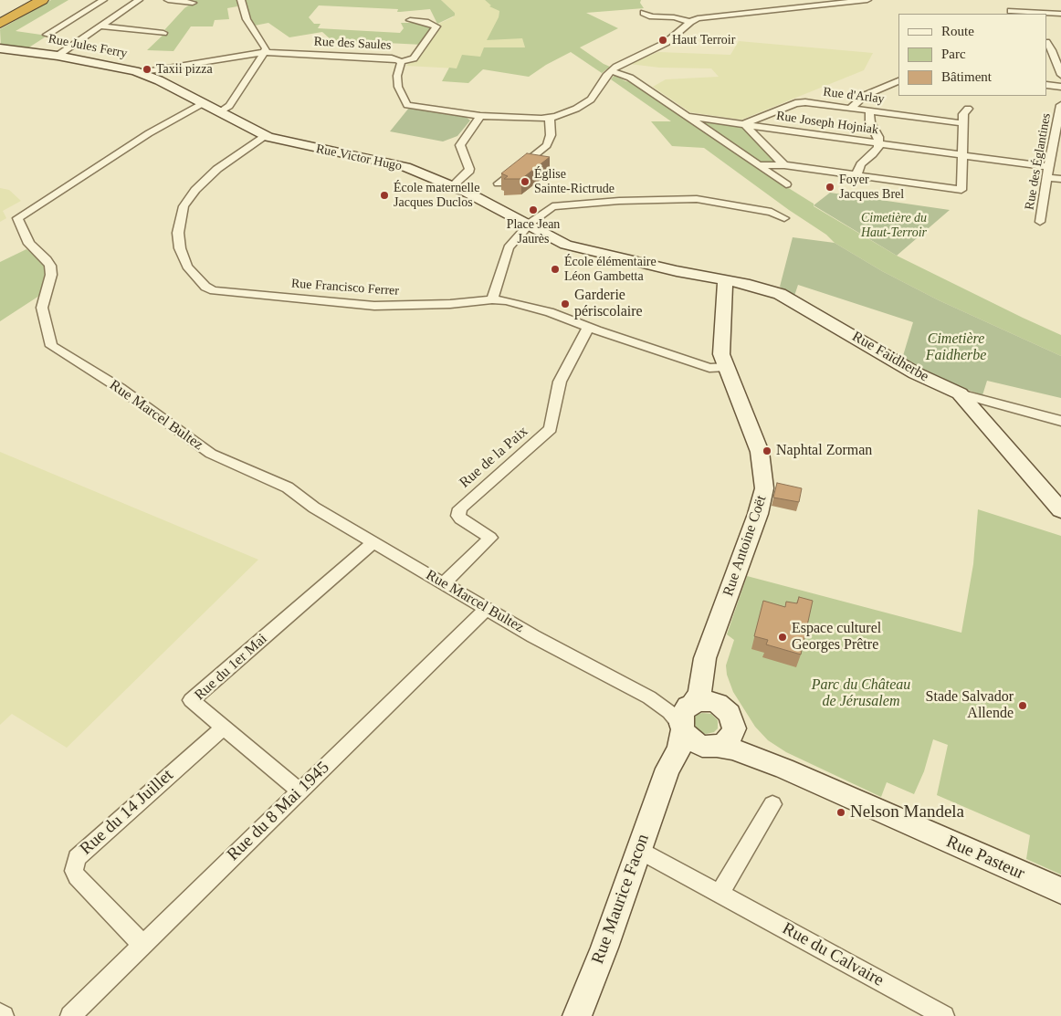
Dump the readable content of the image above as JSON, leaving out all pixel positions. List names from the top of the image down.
{
  "streets": {
    "street": [
      "Rue des Saules",
      "Rue Jules Ferry",
      "Rue d'Arlay",
      "Rue Joseph Hojniak",
      "Rue Victor Hugo",
      "Rue des Églantines",
      "Rue Francisco Ferrer",
      "Rue Faidherbe",
      "Rue Marcel Bultez",
      "Rue de la Paix",
      "Rue Antoine Coët",
      "Rue du 1er Mai",
      "Rue du 8 Mai 1945",
      "Rue du 14 Juillet",
      "Rue Pasteur",
      "Rue Maurice Facon",
      "Rue du Calvaire"
    ]
  },
  "crossings": [
    ["Rue des Saules", "Rue Jules Ferry"],
    ["Rue Jules Ferry", "Rue Victor Hugo"],
    ["Rue Jules Ferry", "Rue Francisco Ferrer"],
    ["Rue Jules Ferry", "Rue Marcel Bultez"],
    ["Rue d'Arlay", "Rue Joseph Hojniak"],
    ["Rue Joseph Hojniak", "Rue des Églantines"],
    ["Rue Victor Hugo", "Rue Francisco Ferrer"],
    ["Rue Francisco Ferrer", "Rue de la Paix"],
    ["Rue Francisco Ferrer", "Rue Antoine Coët"],
    ["Rue Faidherbe", "Rue Antoine Coët"],
    ["Rue Marcel Bultez", "Rue de la Paix"],
    ["Rue Marcel Bultez", "Rue Antoine Coët"],
    ["Rue Marcel Bultez", "Rue du 1er Mai"],
    ["Rue Marcel Bultez", "Rue du 8 Mai 1945"],
    ["Rue Marcel Bultez", "Rue Pasteur"],
    ["Rue Marcel Bultez", "Rue Maurice Facon"],
    ["Rue Antoine Coët", "Rue Pasteur"],
    ["Rue Antoine Coët", "Rue Maurice Facon"],
    ["Rue du 1er Mai", "Rue du 8 Mai 1945"],
    ["Rue du 1er Mai", "Rue du 14 Juillet"],
    ["Rue du 8 Mai 1945", "Rue du 14 Juillet"],
    ["Rue Pasteur", "Rue Maurice Facon"],
    ["Rue Maurice Facon", "Rue du Calvaire"]
  ],
  "parks": ["Cimetière du Haut-Terroir", "Cimetière Faidherbe", "Parc du Château de Jérusalem"],
  "places": [
    "Haut Terroir",
    "Taxii pizza",
    "Église Sainte-Rictrude",
    "Foyer Jacques Brel",
    "École maternelle Jacques Duclos",
    "Place Jean Jaurès",
    "École élémentaire Léon Gambetta",
    "Garderie périscolaire",
    "Naphtal Zorman",
    "Espace culturel Georges Prêtre",
    "Stade Salvador Allende",
    "Nelson Mandela"
  ],
  "legend": ["Route", "Parc", "Bâtiment"]
}
